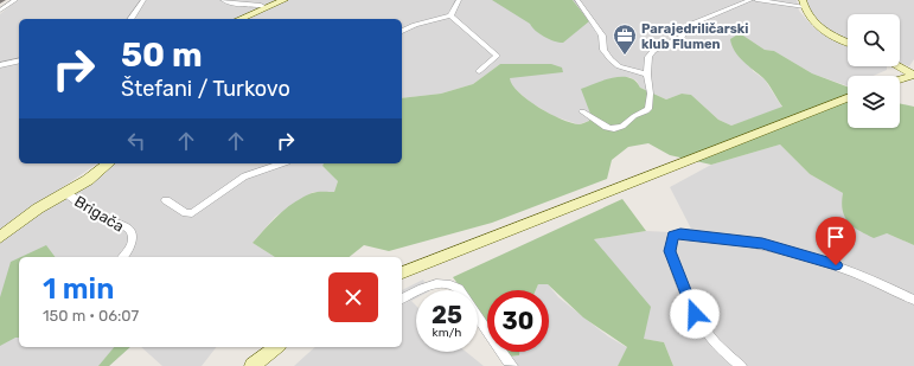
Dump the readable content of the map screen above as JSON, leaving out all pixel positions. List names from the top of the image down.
{
  "streets": {
    "street": ["Brigača"]
  },
  "places": {
    "office": ["Parajedriličarski klub Flumen"]
  },
  "page": {
    "turn": ["50 m", "Štefani / Turkovo"],
    "heading": ["1 min", "150 m · 06:07"],
    "speed": "25 km/h",
    "limit": "30"
  }
}
